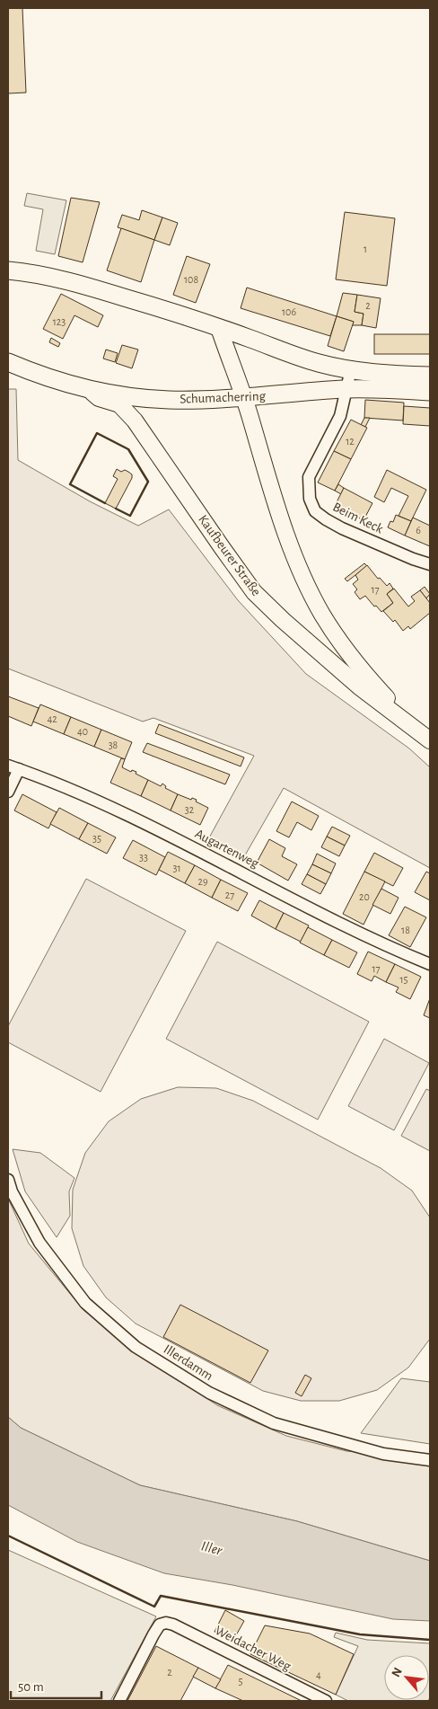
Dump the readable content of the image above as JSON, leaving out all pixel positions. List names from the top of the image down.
{
  "streets": {
    "main road": ["Schumacherring"],
    "street": [
      "Beim Keck",
      "Kaufbeurer Straße",
      "Augartenweg",
      "Illerdamm",
      "Weidacher Weg"
    ]
  },
  "crossings": [
    ["Schumacherring", "Beim Keck"],
    ["Schumacherring", "Kaufbeurer Straße"]
  ],
  "water": ["Iller"],
  "house_numbers": [
    "1",
    "108",
    "2",
    "106",
    "123",
    "12",
    "6",
    "17",
    "42",
    "40",
    "38",
    "32",
    "35",
    "33",
    "31",
    "29",
    "27",
    "20",
    "18",
    "17",
    "15",
    "2",
    "4",
    "5"
  ],
  "scale_bar": "50 m",
  "north": "top left"
}
